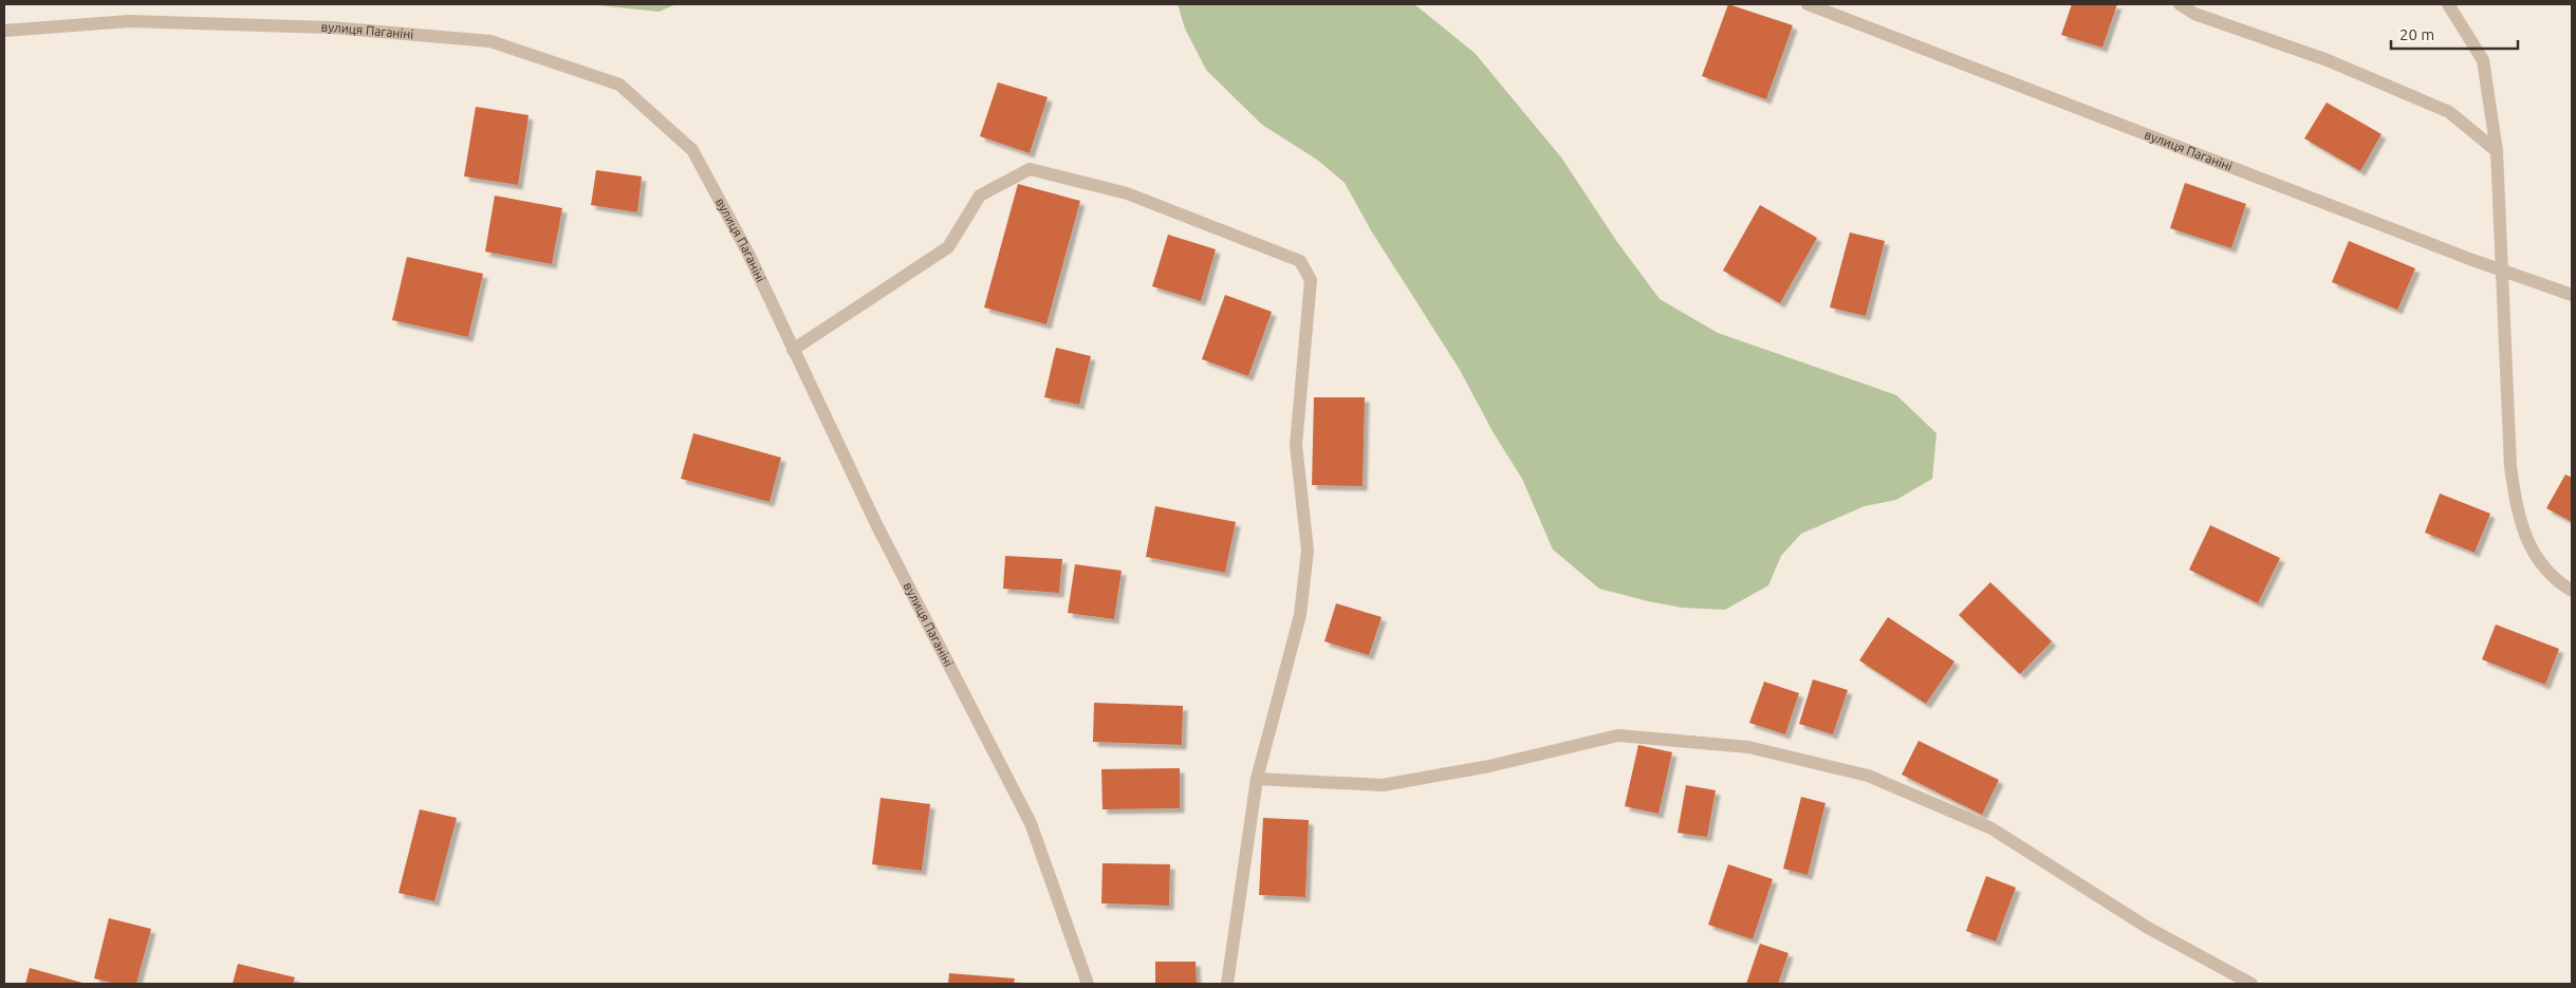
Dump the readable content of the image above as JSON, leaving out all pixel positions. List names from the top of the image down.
{
  "streets": {
    "street": ["вулиця Паганіні"]
  },
  "scale_bar": "20 m"
}
